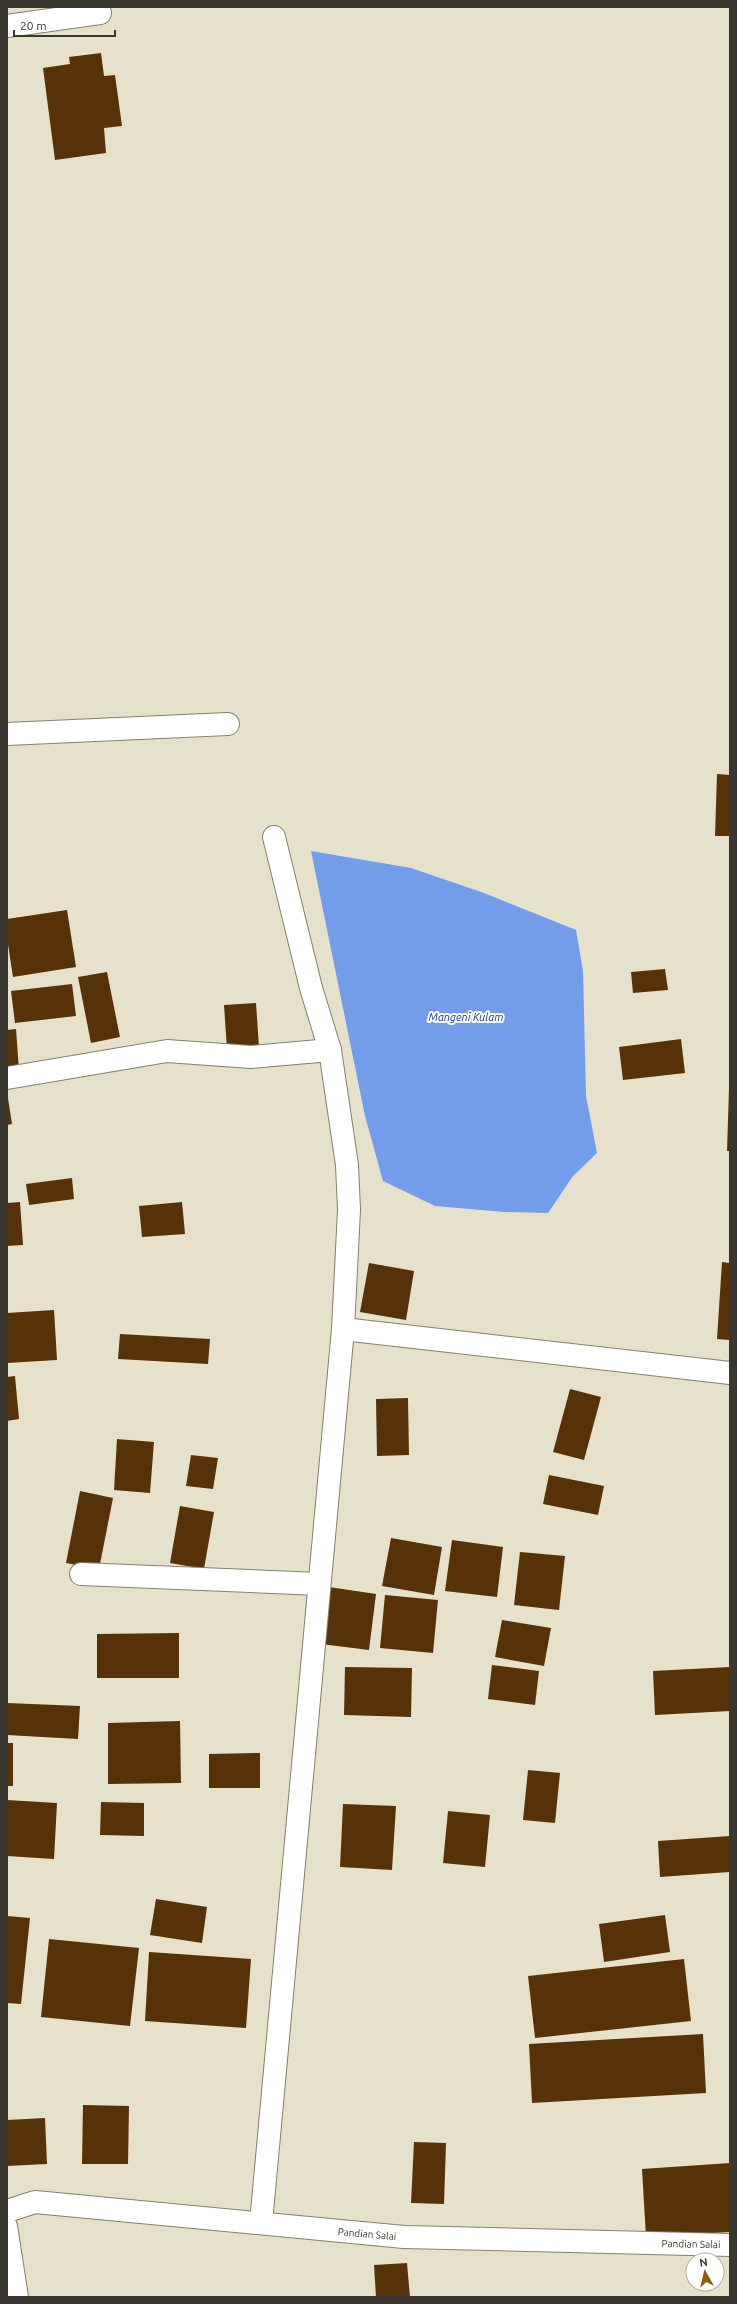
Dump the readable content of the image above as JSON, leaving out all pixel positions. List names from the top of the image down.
{
  "streets": {
    "street": ["Pandian Salai"]
  },
  "water": ["Mangeni Kulam"],
  "scale_bar": "20 m",
  "north": "top"
}
